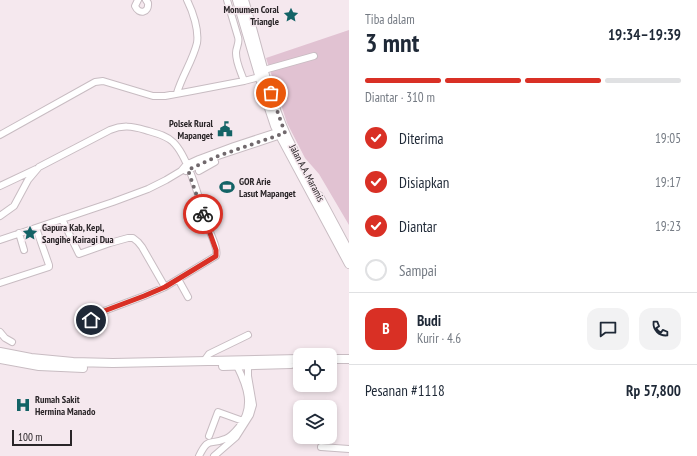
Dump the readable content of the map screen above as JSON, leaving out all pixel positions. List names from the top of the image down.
{
  "streets": {
    "highway": ["Jalan A.A. Maramis"]
  },
  "places": {
    "place": ["Monumen Coral Triangle", "Gapura Kab, Kepl, Sangihe Kairagi Dua"],
    "public building": ["Polsek Rural Mapanget"],
    "sports": ["GOR Arie Lasut Mapanget"],
    "hospital": ["Rumah Sakit Hermina Manado"]
  },
  "scale_bar": "100 m",
  "page": {
    "heading": ["3 mnt", "Tiba dalam", "19:34–19:39"],
    "panel": [
      "Budi",
      "Kurir · 4.6",
      "Pesanan #1118",
      "Rp 57,800"
    ],
    "bar": "Diantar · 310 m",
    "list": [
      ["Diterima", "19:05"],
      ["Disiapkan", "19:17"],
      ["Diantar", "19:23"],
      "Sampai"
    ],
    "round": "B",
    "scale": "100 m"
  }
}
